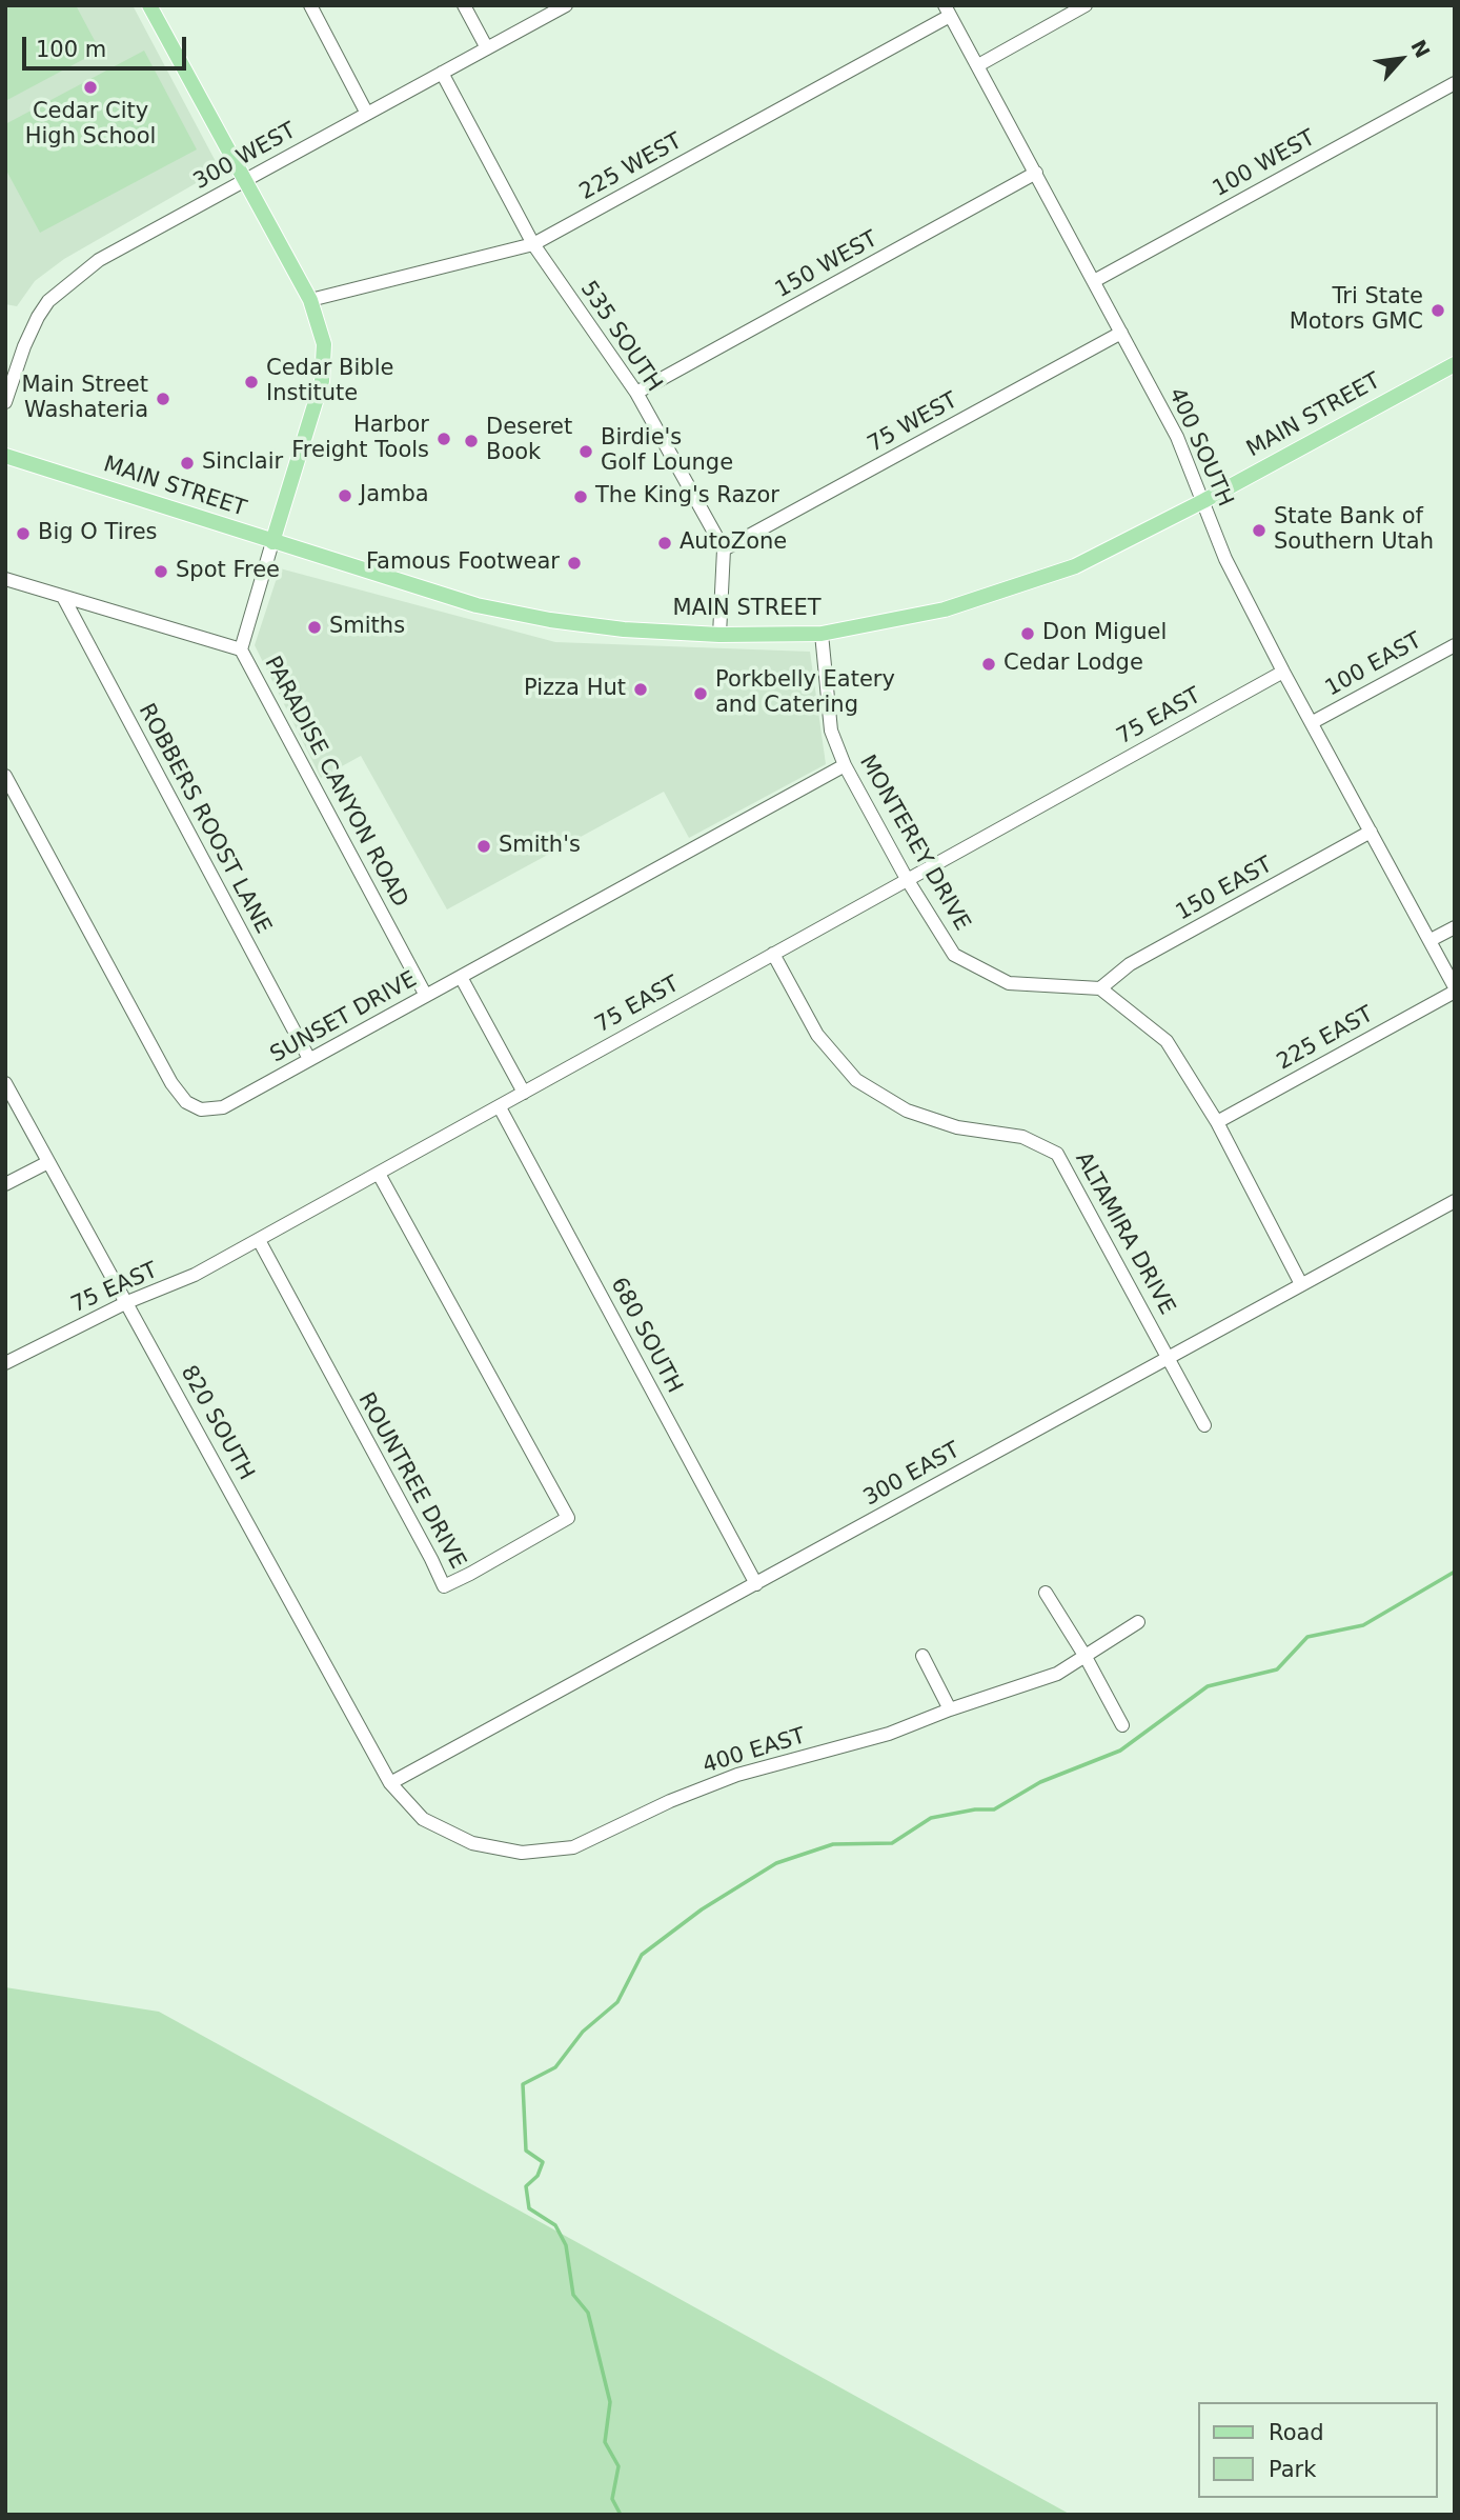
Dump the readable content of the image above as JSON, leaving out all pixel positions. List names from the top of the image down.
{
  "streets": {
    "main road": ["MAIN STREET"],
    "street": [
      "300 WEST",
      "100 WEST",
      "225 WEST",
      "150 WEST",
      "535 SOUTH",
      "75 WEST",
      "400 SOUTH",
      "100 EAST",
      "75 EAST",
      "PARADISE CANYON ROAD",
      "ROBBERS ROOST LANE",
      "MONTEREY DRIVE",
      "150 EAST",
      "SUNSET DRIVE",
      "225 EAST",
      "ALTAMIRA DRIVE",
      "680 SOUTH",
      "820 SOUTH",
      "300 EAST",
      "ROUNTREE DRIVE",
      "400 EAST"
    ]
  },
  "crossings": [
    ["300 WEST", "535 SOUTH"],
    ["100 WEST", "400 SOUTH"],
    ["225 WEST", "535 SOUTH"],
    ["225 WEST", "400 SOUTH"],
    ["150 WEST", "535 SOUTH"],
    ["150 WEST", "400 SOUTH"],
    ["535 SOUTH", "75 WEST"],
    ["MAIN STREET", "400 SOUTH"],
    ["MAIN STREET", "MONTEREY DRIVE"],
    ["75 WEST", "400 SOUTH"],
    ["400 SOUTH", "100 EAST"],
    ["400 SOUTH", "75 EAST"],
    ["400 SOUTH", "150 EAST"],
    ["400 SOUTH", "225 EAST"],
    ["75 EAST", "MONTEREY DRIVE"],
    ["75 EAST", "ALTAMIRA DRIVE"],
    ["75 EAST", "680 SOUTH"],
    ["75 EAST", "820 SOUTH"],
    ["75 EAST", "ROUNTREE DRIVE"],
    ["PARADISE CANYON ROAD", "ROBBERS ROOST LANE"],
    ["PARADISE CANYON ROAD", "SUNSET DRIVE"],
    ["ROBBERS ROOST LANE", "SUNSET DRIVE"],
    ["MONTEREY DRIVE", "150 EAST"],
    ["MONTEREY DRIVE", "SUNSET DRIVE"],
    ["ALTAMIRA DRIVE", "300 EAST"],
    ["680 SOUTH", "300 EAST"],
    ["820 SOUTH", "300 EAST"],
    ["820 SOUTH", "400 EAST"],
    ["300 EAST", "400 EAST"]
  ],
  "places": [
    "Cedar City High School",
    "Tri State Motors GMC",
    "Cedar Bible Institute",
    "Main Street Washateria",
    "Harbor Freight Tools",
    "Deseret Book",
    "Birdie's Golf Lounge",
    "Sinclair",
    "Jamba",
    "The King's Razor",
    "State Bank of Southern Utah",
    "Big O Tires",
    "AutoZone",
    "Famous Footwear",
    "Spot Free",
    "Smiths",
    "Don Miguel",
    "Cedar Lodge",
    "Pizza Hut",
    "Porkbelly Eatery and Catering",
    "Smith's"
  ],
  "legend": ["Road", "Park"],
  "scale_bar": "100 m",
  "north": "top right"
}
